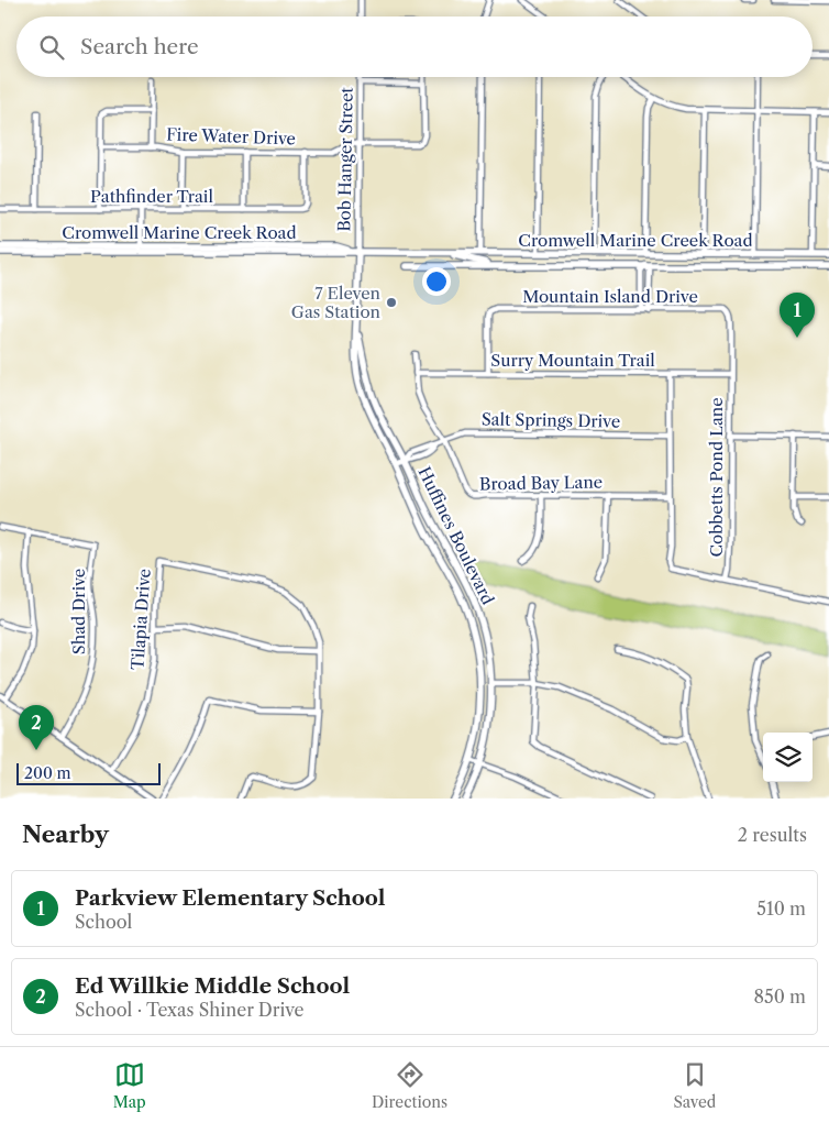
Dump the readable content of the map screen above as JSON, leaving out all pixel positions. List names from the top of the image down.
{
  "streets": {
    "main road": ["Cromwell Marine Creek Road", "Huffines Boulevard"],
    "street": [
      "Fire Water Drive",
      "Bob Hanger Street",
      "Pathfinder Trail",
      "Mountain Island Drive",
      "Surry Mountain Trail",
      "Salt Springs Drive",
      "Cobbetts Pond Lane",
      "Broad Bay Lane",
      "Shad Drive",
      "Tilapia Drive"
    ]
  },
  "crossings": [
    ["Fire Water Drive", "Bob Hanger Street"],
    ["Fire Water Drive", "Pathfinder Trail"],
    ["Bob Hanger Street", "Cromwell Marine Creek Road"],
    ["Bob Hanger Street", "Huffines Boulevard"],
    ["Cromwell Marine Creek Road", "Huffines Boulevard"],
    ["Mountain Island Drive", "Surry Mountain Trail"],
    ["Mountain Island Drive", "Cobbetts Pond Lane"],
    ["Surry Mountain Trail", "Cobbetts Pond Lane"],
    ["Surry Mountain Trail", "Broad Bay Lane"],
    ["Salt Springs Drive", "Broad Bay Lane"],
    ["Salt Springs Drive", "Huffines Boulevard"]
  ],
  "places": ["7 Eleven Gas Station"],
  "scale_bar": "200 m",
  "page": {
    "search": "Search here",
    "pins": ["1", "2"],
    "scale": "200 m",
    "heading": ["Nearby", "2 results"],
    "list": [
      {
        "mark": "1",
        "name": "Parkview Elementary School",
        "note": "School",
        "value": "510 m"
      },
      {
        "mark": "2",
        "name": "Ed Willkie Middle School",
        "note": "School · Texas Shiner Drive",
        "value": "850 m"
      }
    ],
    "nav": ["Map", "Directions", "Saved"]
  }
}
